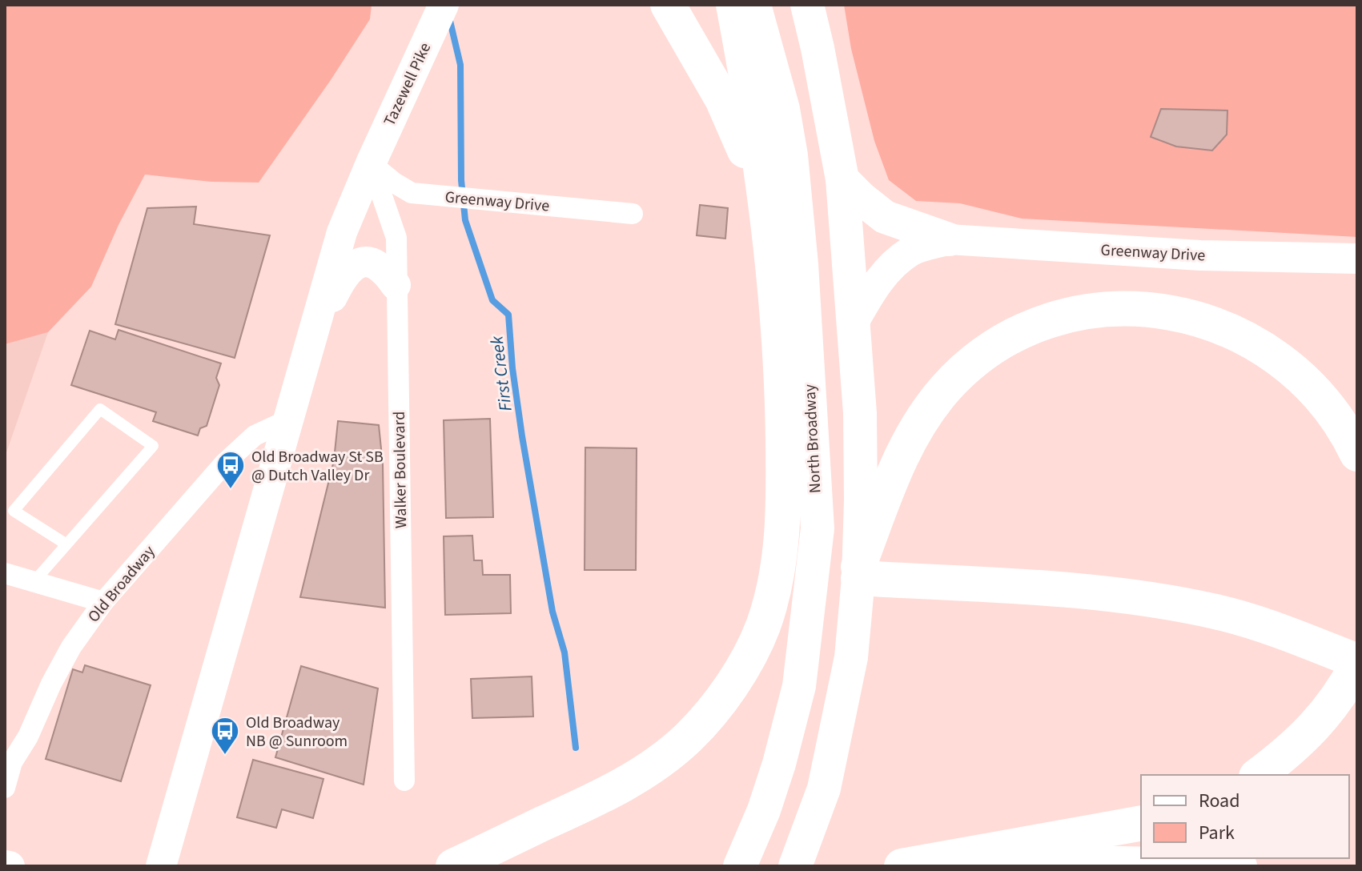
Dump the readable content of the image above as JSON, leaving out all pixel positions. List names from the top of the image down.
{
  "streets": {
    "main road": ["Tazewell Pike", "Greenway Drive", "North Broadway"],
    "street": ["Walker Boulevard", "Old Broadway"]
  },
  "crossings": [
    ["Tazewell Pike", "Greenway Drive"],
    ["Tazewell Pike", "Walker Boulevard"],
    ["Greenway Drive", "Walker Boulevard"]
  ],
  "water": ["First Creek"],
  "places": {
    "bus stop": ["Old Broadway St SB @ Dutch Valley Dr", "Old Broadway NB @ Sunroom"]
  },
  "legend": ["Road", "Park"]
}
